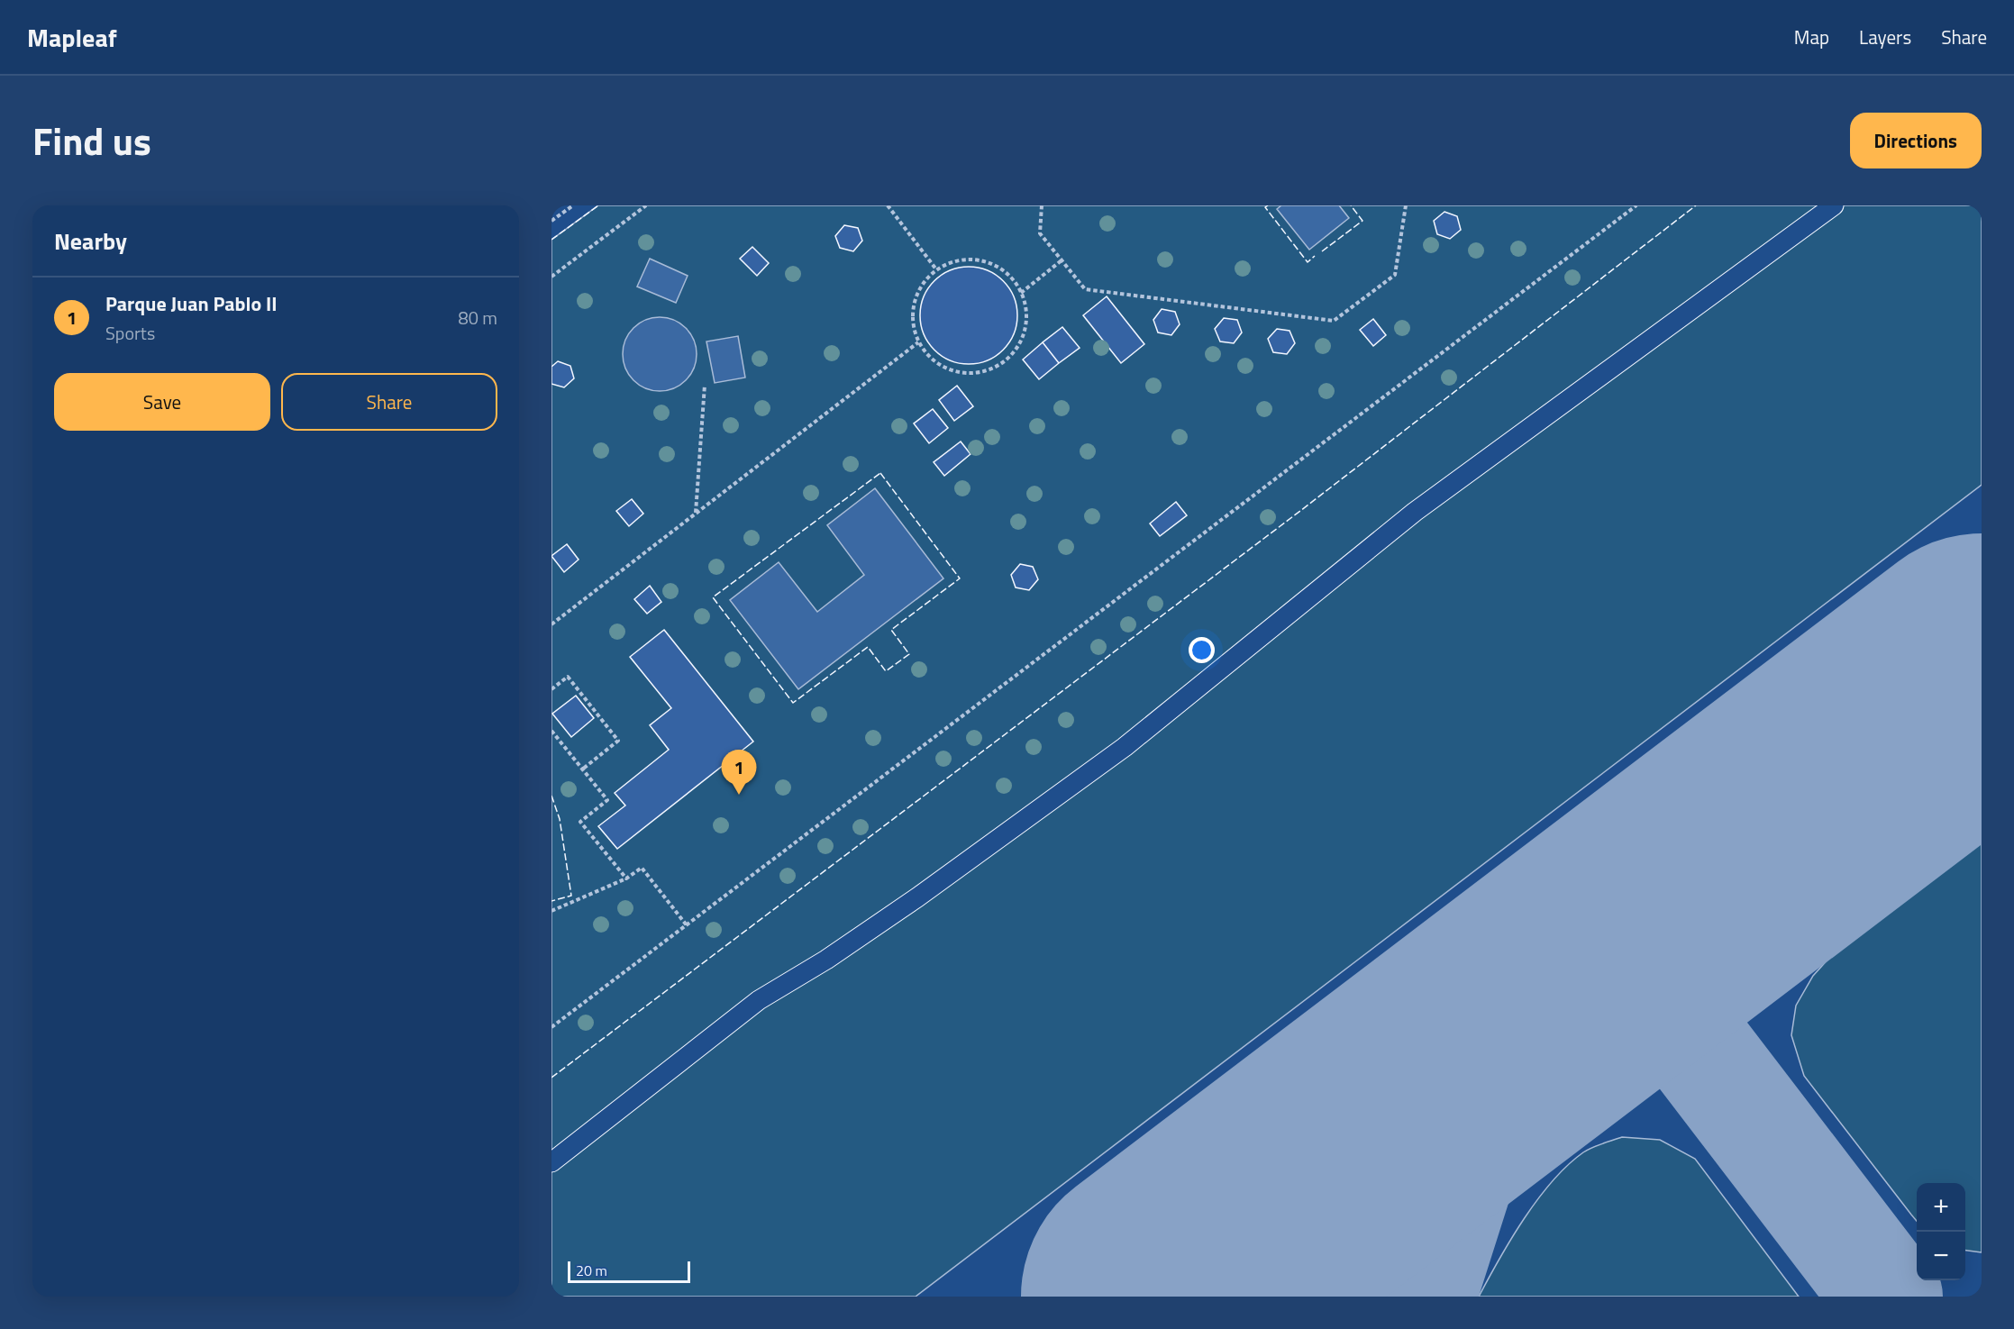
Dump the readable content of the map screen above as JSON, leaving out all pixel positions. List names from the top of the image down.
{
  "scale_bar": "20 m",
  "page": {
    "header": "Mapleaf",
    "nav": ["Map", "Layers", "Share"],
    "title": "Find us",
    "buttons": [
      "Directions",
      ["Save", "Share"]
    ],
    "heading": "Nearby",
    "list": [
      {
        "mark": "1",
        "name": "Parque Juan Pablo II",
        "note": "Sports",
        "value": "80 m"
      }
    ],
    "pins": "1",
    "map_buttons": ["+", "−"],
    "scale": "20 m"
  }
}
